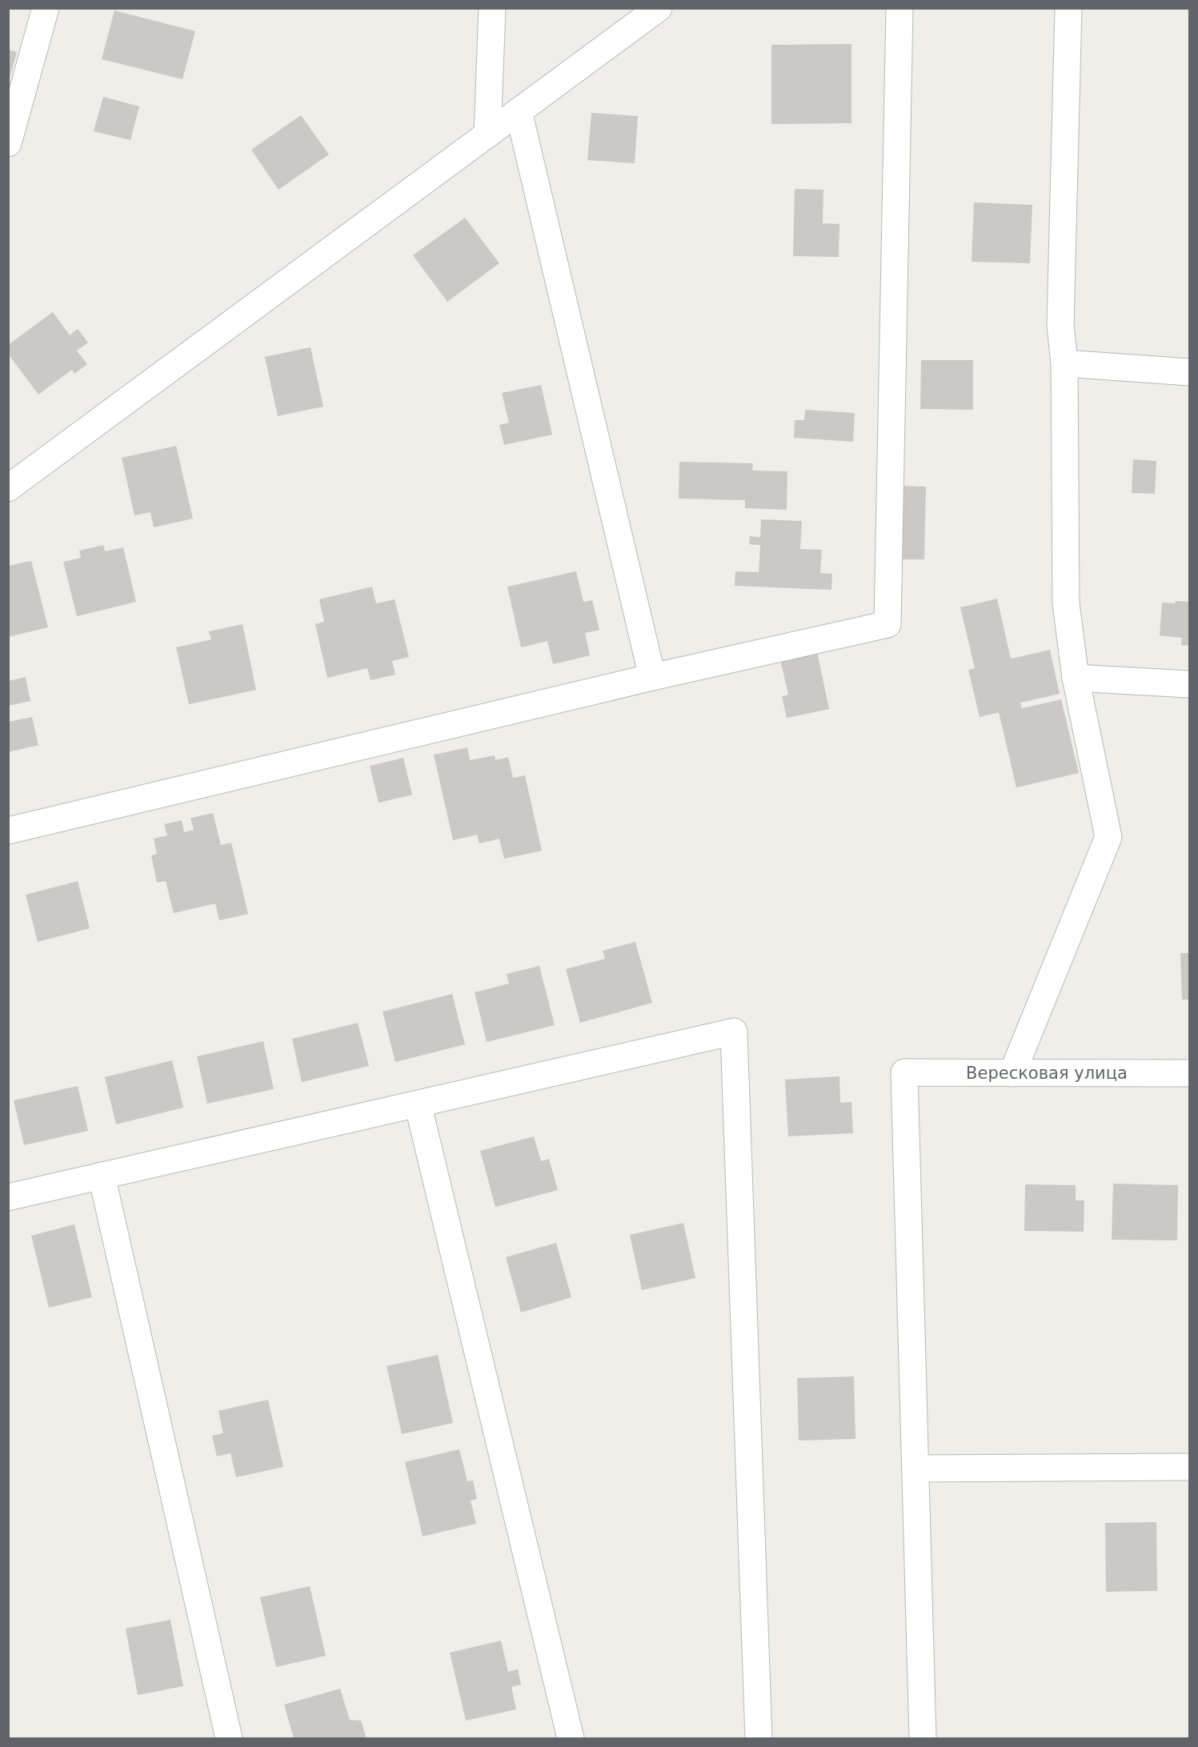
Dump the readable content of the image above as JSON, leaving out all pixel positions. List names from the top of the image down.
{
  "streets": {
    "street": ["Вересковая улица"]
  }
}
